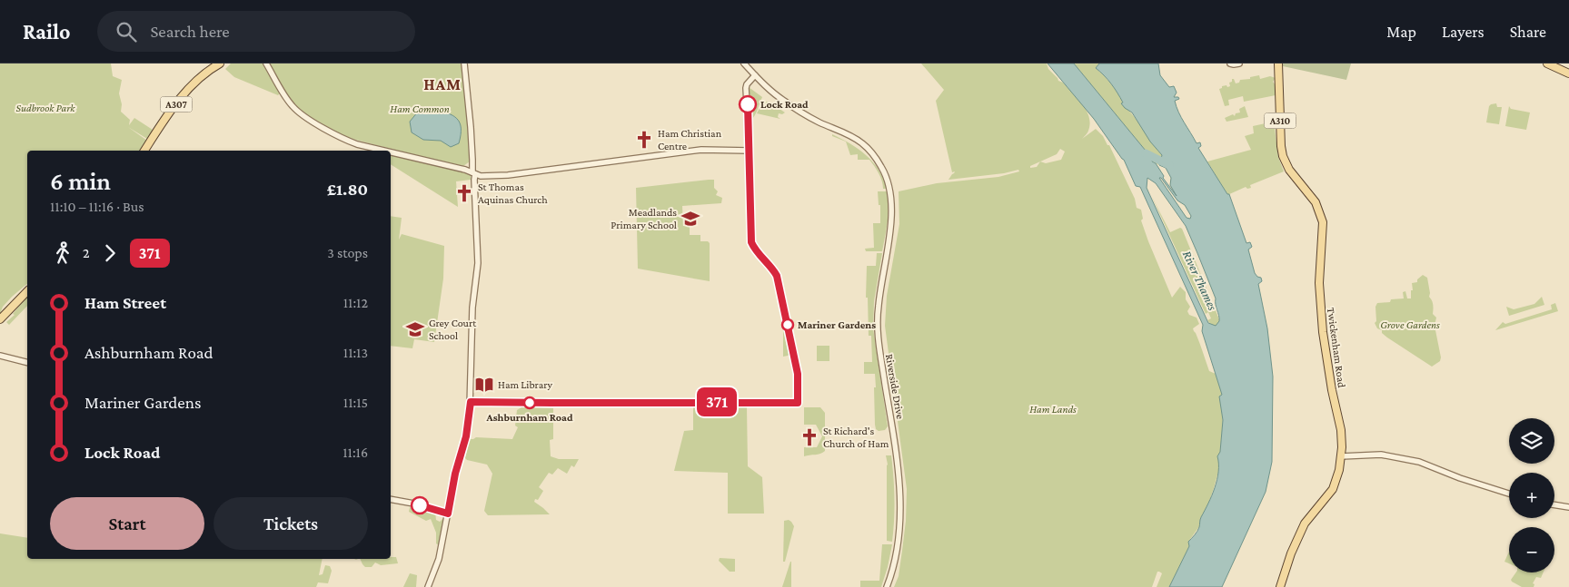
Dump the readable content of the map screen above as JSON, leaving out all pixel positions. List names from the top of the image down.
{
  "streets": {
    "main road": ["A307", "A310", "Twickenham Road"],
    "street": ["Riverside Drive"]
  },
  "districts": ["HAM"],
  "water": ["River Thames"],
  "parks": [
    "Sudbrook Park",
    "Ham Common",
    "Grove Gardens",
    "Ham Lands"
  ],
  "places": {
    "other": ["Lock Road", "Mariner Gardens", "Ashburnham Road"],
    "church": ["Ham Christian Centre", "St Thomas Aquinas Church", "St Richard's Church of Ham"],
    "school or university": ["Meadlands Primary School", "Grey Court School"],
    "library": ["Ham Library"]
  },
  "lines": ["bus line 371"],
  "page": {
    "header": "Railo",
    "search": "Search here",
    "nav": ["Map", "Layers", "Share"],
    "on_map": "371",
    "heading": ["6 min", "11:10 – 11:16 · Bus", "£1.80"],
    "legs": ["2", "371", "3 stops"],
    "list": [
      {
        "name": "Ham Street",
        "value": "11:12"
      },
      {
        "name": "Ashburnham Road",
        "value": "11:13"
      },
      {
        "name": "Mariner Gardens",
        "value": "11:15"
      },
      {
        "name": "Lock Road",
        "value": "11:16"
      }
    ],
    "map_buttons": ["+", "−"],
    "buttons": ["Start", "Tickets"]
  }
}
